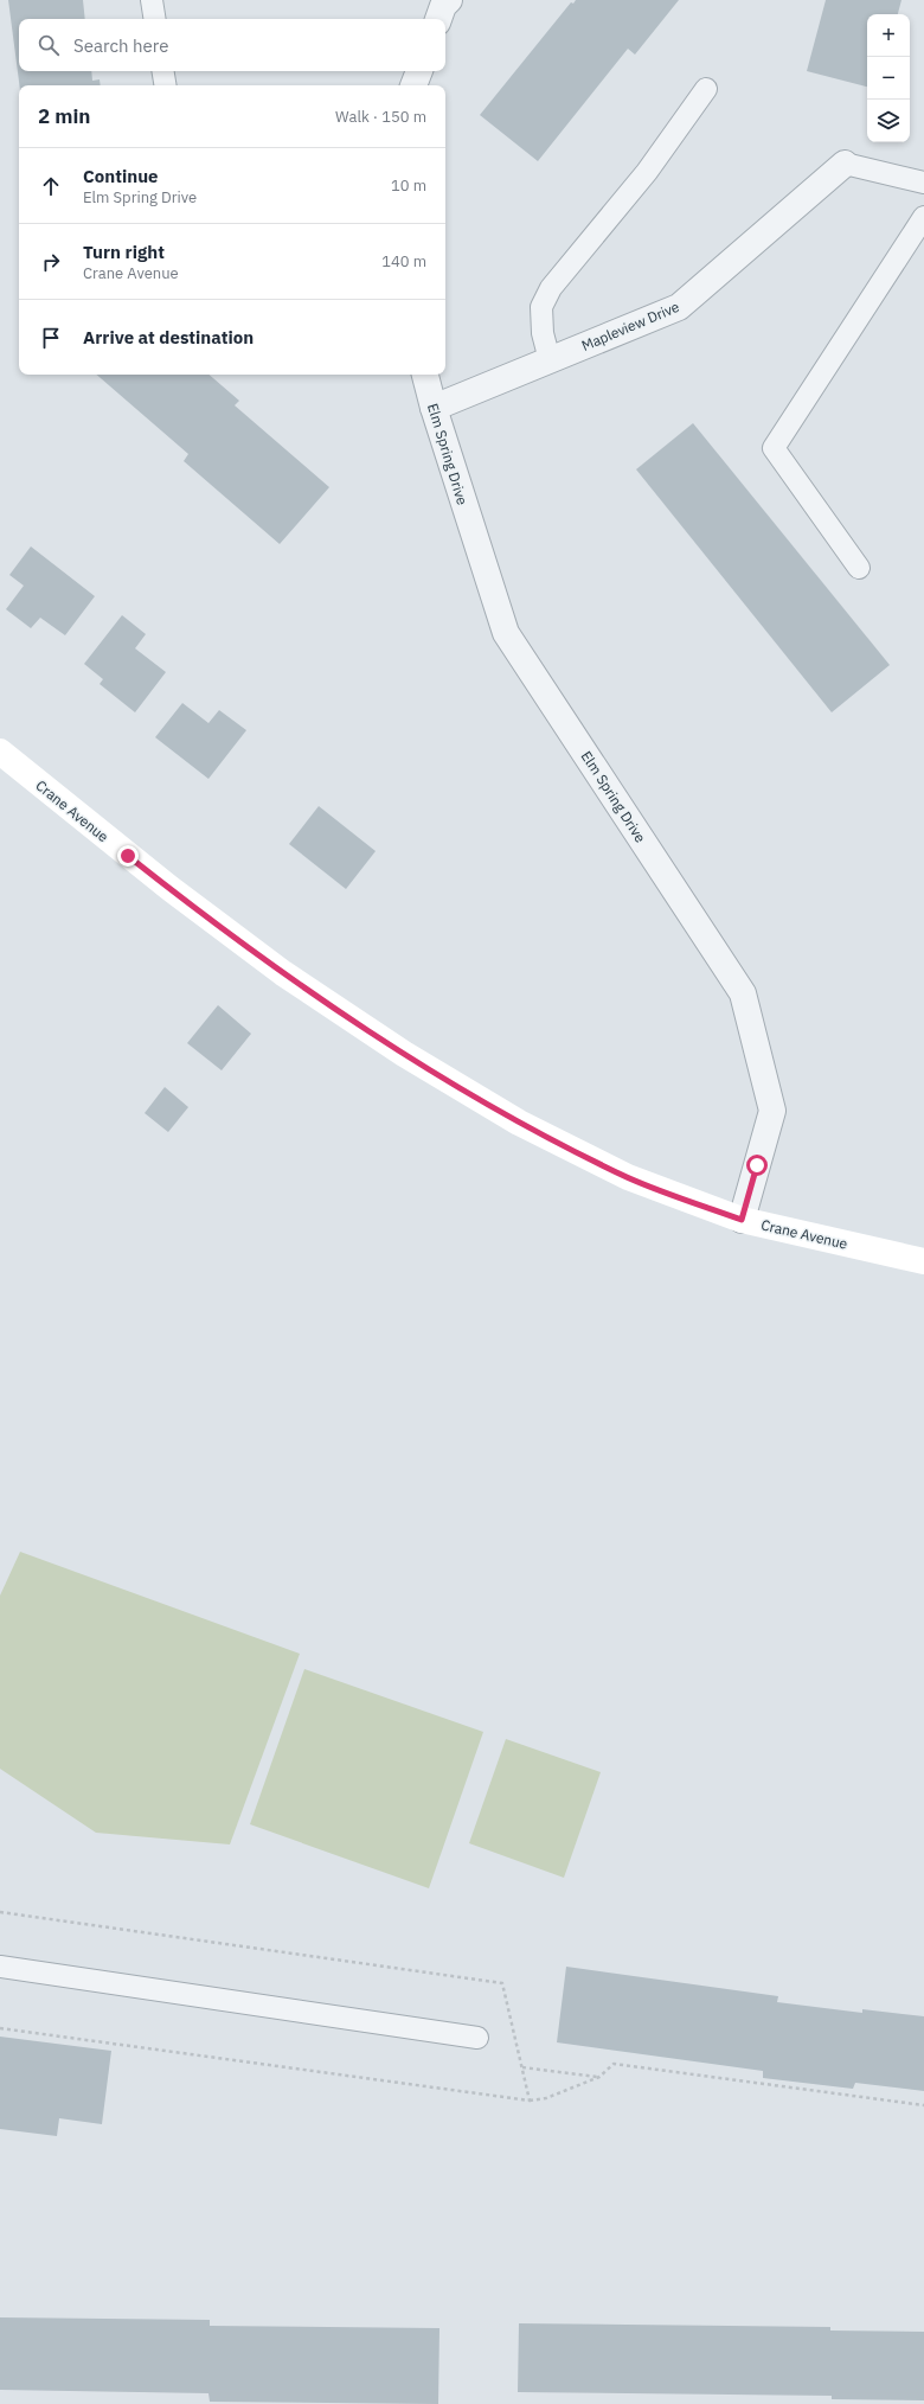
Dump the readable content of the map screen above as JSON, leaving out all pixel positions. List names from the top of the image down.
{
  "streets": {
    "street": ["Mapleview Drive", "Elm Spring Drive", "Crane Avenue"]
  },
  "crossings": [
    ["Mapleview Drive", "Elm Spring Drive"],
    ["Elm Spring Drive", "Crane Avenue"]
  ],
  "page": {
    "map_buttons": ["+", "−"],
    "search": "Search here",
    "heading": ["2 min", "Walk · 150 m"],
    "list": [
      ["Continue", "Elm Spring Drive", "10 m"],
      ["Turn right", "Crane Avenue", "140 m"],
      "Arrive at destination"
    ]
  }
}
